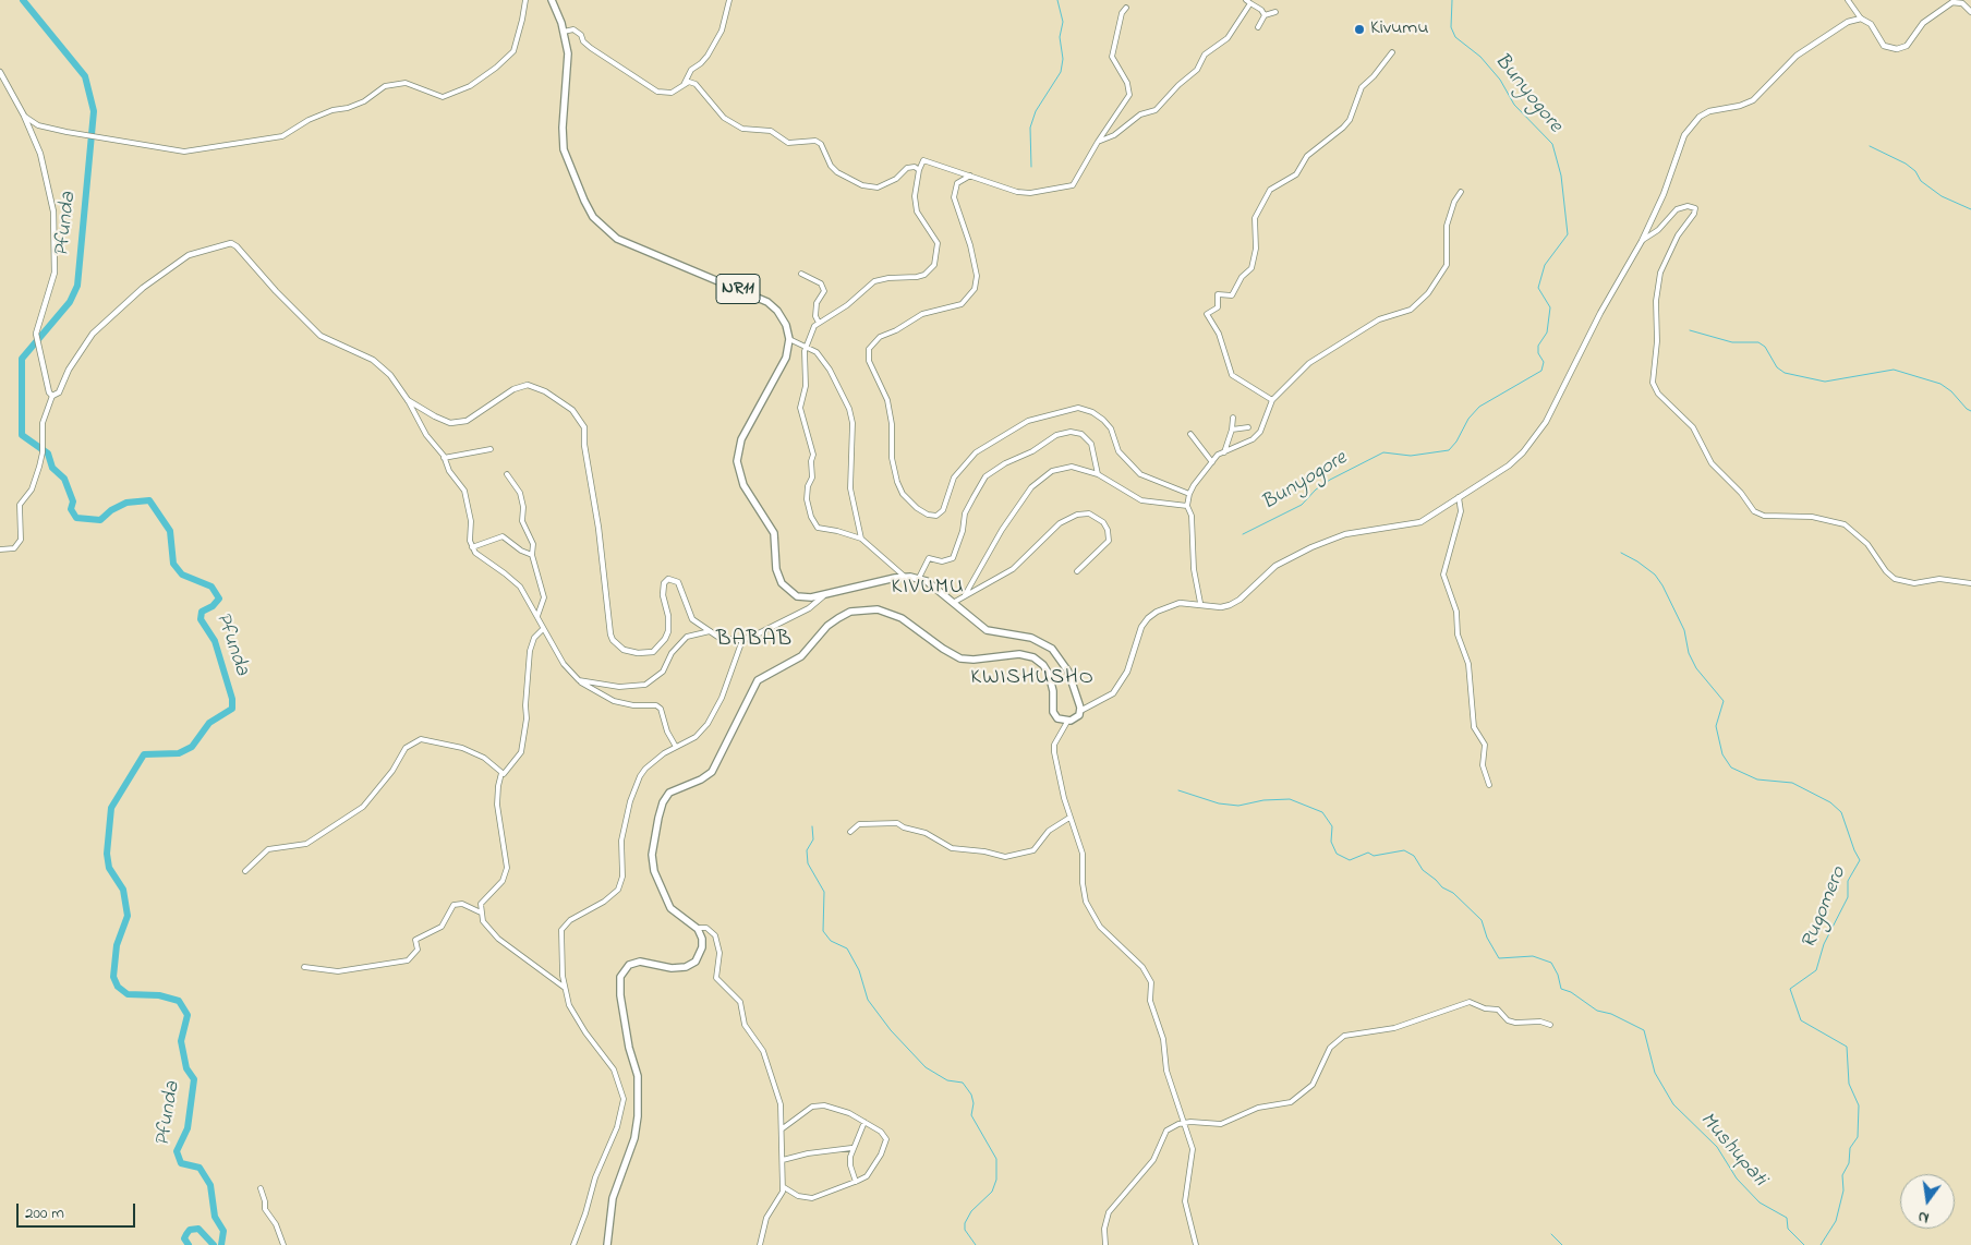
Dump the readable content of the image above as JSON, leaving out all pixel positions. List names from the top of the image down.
{
  "streets": {
    "highway": ["NR11"]
  },
  "districts": ["KIVUMU", "BABAB", "KWISHUSHO"],
  "water": [
    "Bunyogore",
    "Pfunda",
    "Rugomero",
    "Mushupati"
  ],
  "places": ["Kivumu"],
  "scale_bar": "200 m",
  "north": "bottom"
}
